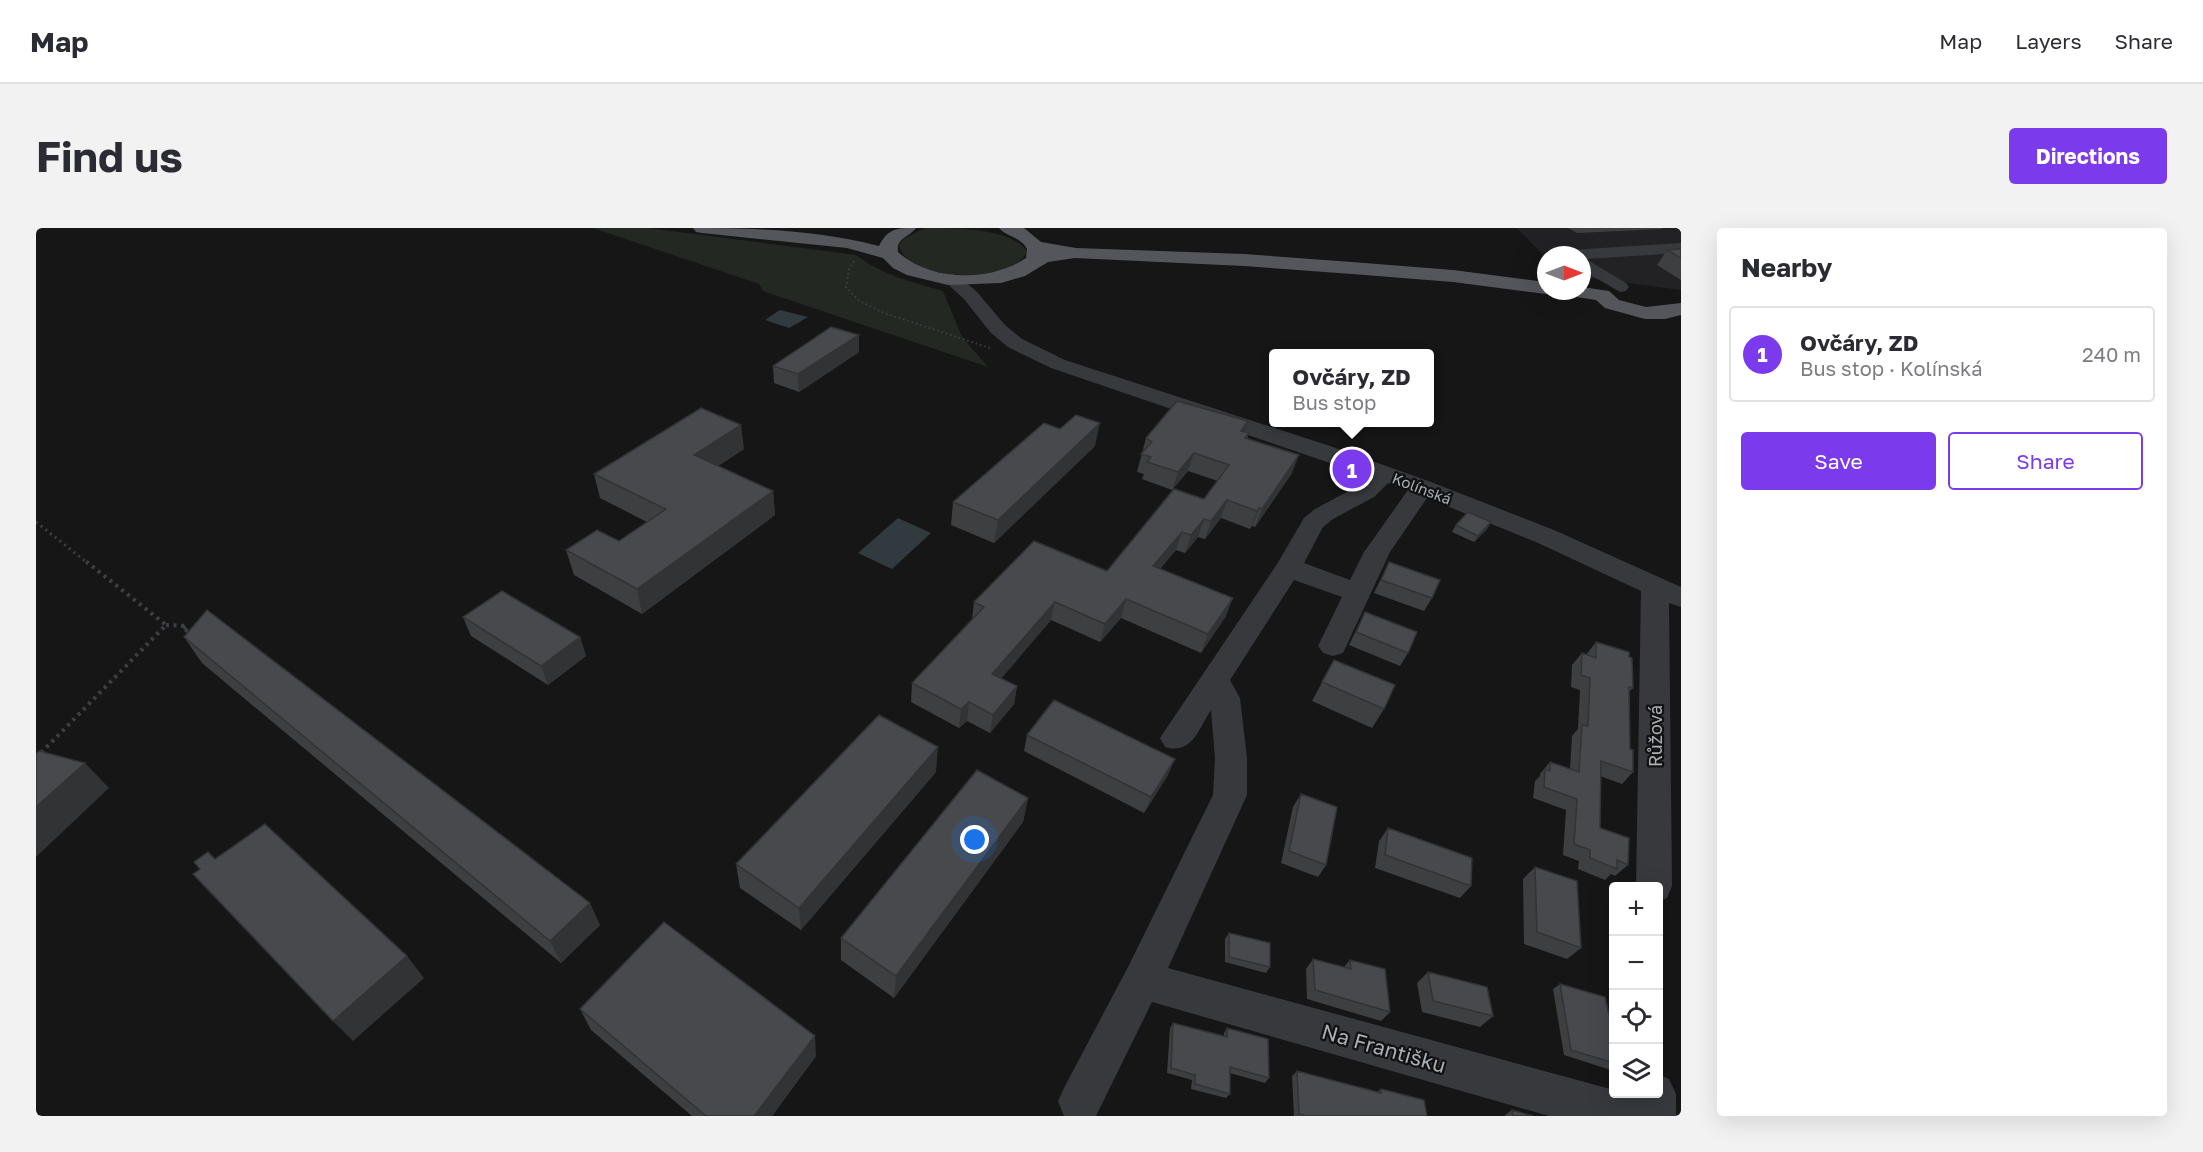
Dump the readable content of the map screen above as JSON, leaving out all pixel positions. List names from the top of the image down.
{
  "streets": {
    "street": ["Kolínská", "Růžová", "Na Františku"]
  },
  "crossings": [
    ["Kolínská", "Růžová"]
  ],
  "north": "right",
  "page": {
    "header": "Map",
    "nav": ["Map", "Layers", "Share"],
    "buttons": [
      "Directions",
      ["Save", "Share"]
    ],
    "title": "Find us",
    "heading": "Nearby",
    "list": [
      {
        "mark": "1",
        "name": "Ovčáry, ZD",
        "note": "Bus stop · Kolínská",
        "value": "240 m"
      }
    ],
    "popup": ["Ovčáry, ZD", "Bus stop"],
    "pins": "1",
    "map_buttons": ["+", "−"]
  }
}
